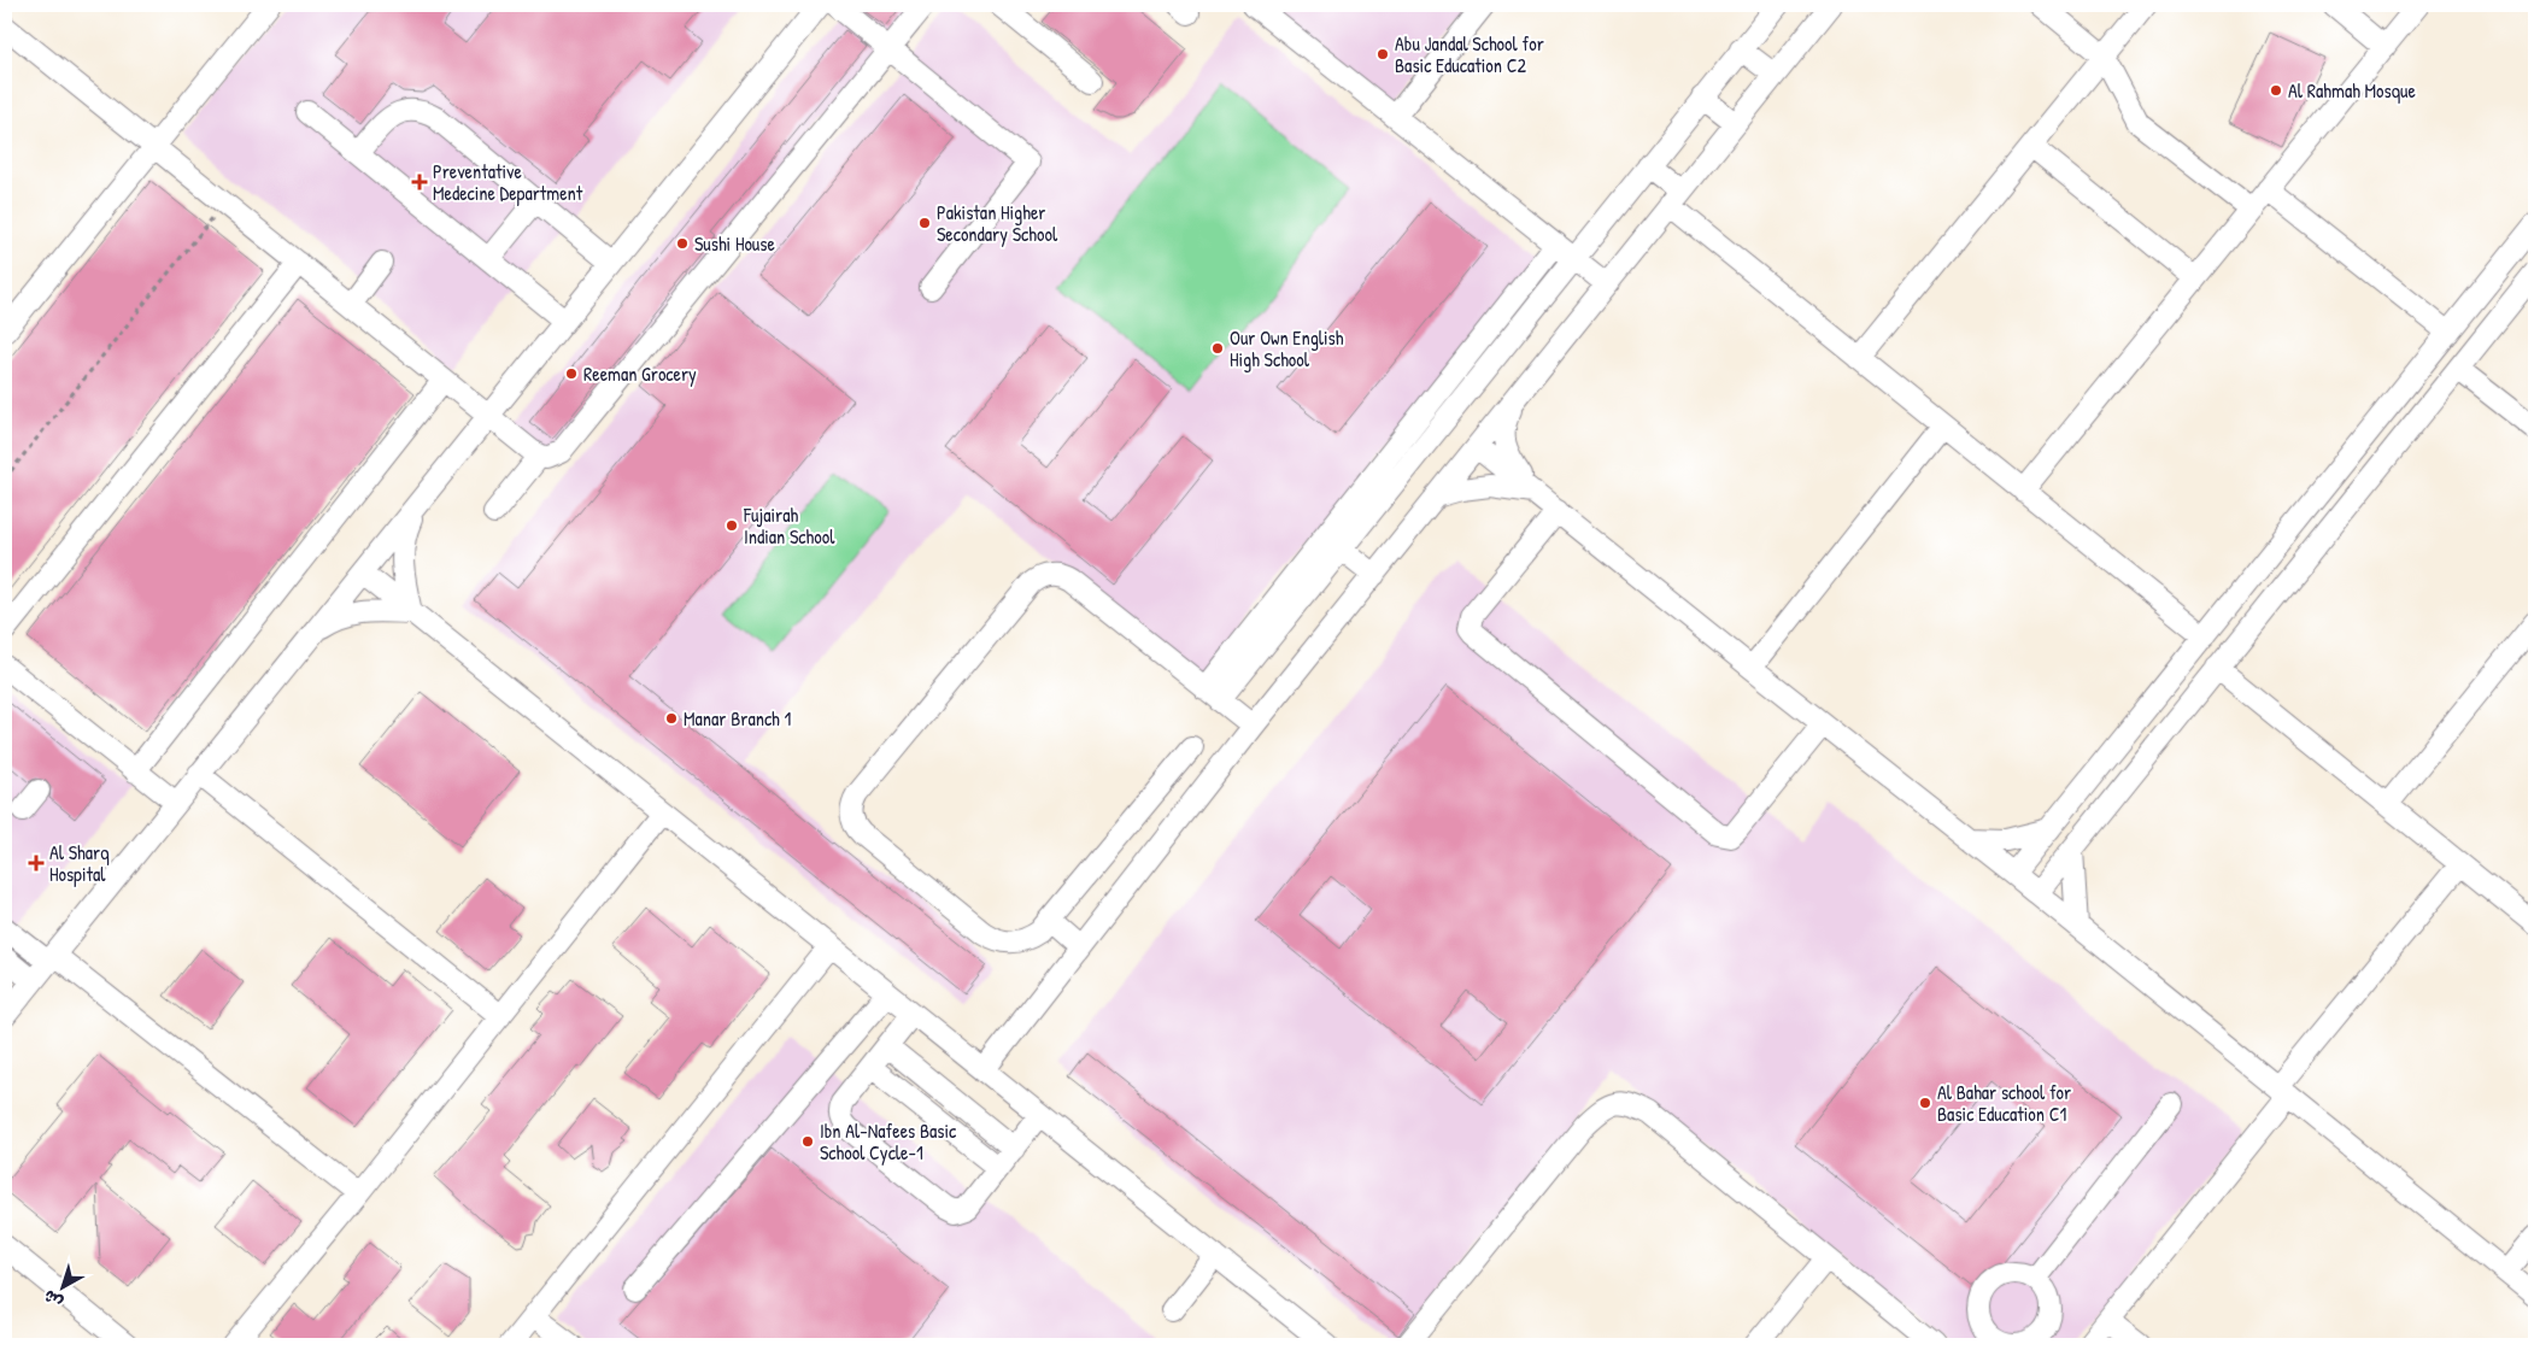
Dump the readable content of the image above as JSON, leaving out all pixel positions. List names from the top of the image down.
{
  "places": {
    "other": [
      "Abu Jandal School for Basic Education C2",
      "Al Rahmah Mosque",
      "Pakistan Higher Secondary School",
      "Sushi House",
      "Our Own English High School",
      "Reeman Grocery",
      "Fujairah Indian School",
      "Manar Branch 1",
      "Al Bahar school for Basic Education C1",
      "Ibn Al-Nafees Basic School Cycle-1"
    ],
    "health": ["Preventative Medecine Department", "Al Sharq Hospital"]
  },
  "north": "bottom left"
}
